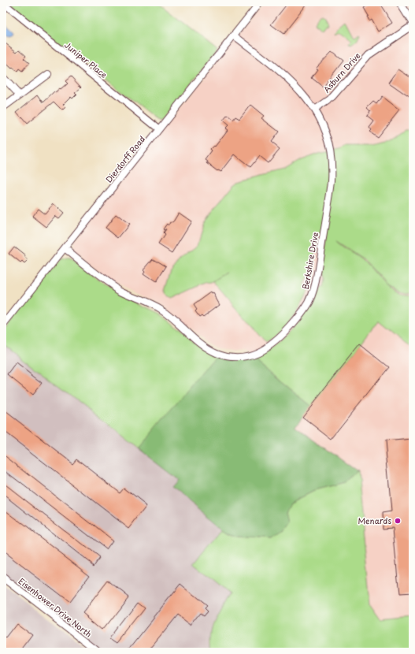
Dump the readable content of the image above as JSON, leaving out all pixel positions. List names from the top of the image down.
{
  "streets": {
    "street": [
      "Juniper Place",
      "Asburn Drive",
      "Dierdorff Road",
      "Berkshire Drive",
      "Eisenhower Drive North"
    ]
  },
  "crossings": [
    ["Juniper Place", "Dierdorff Road"],
    ["Asburn Drive", "Berkshire Drive"],
    ["Dierdorff Road", "Berkshire Drive"]
  ],
  "places": ["Menards"]
}
